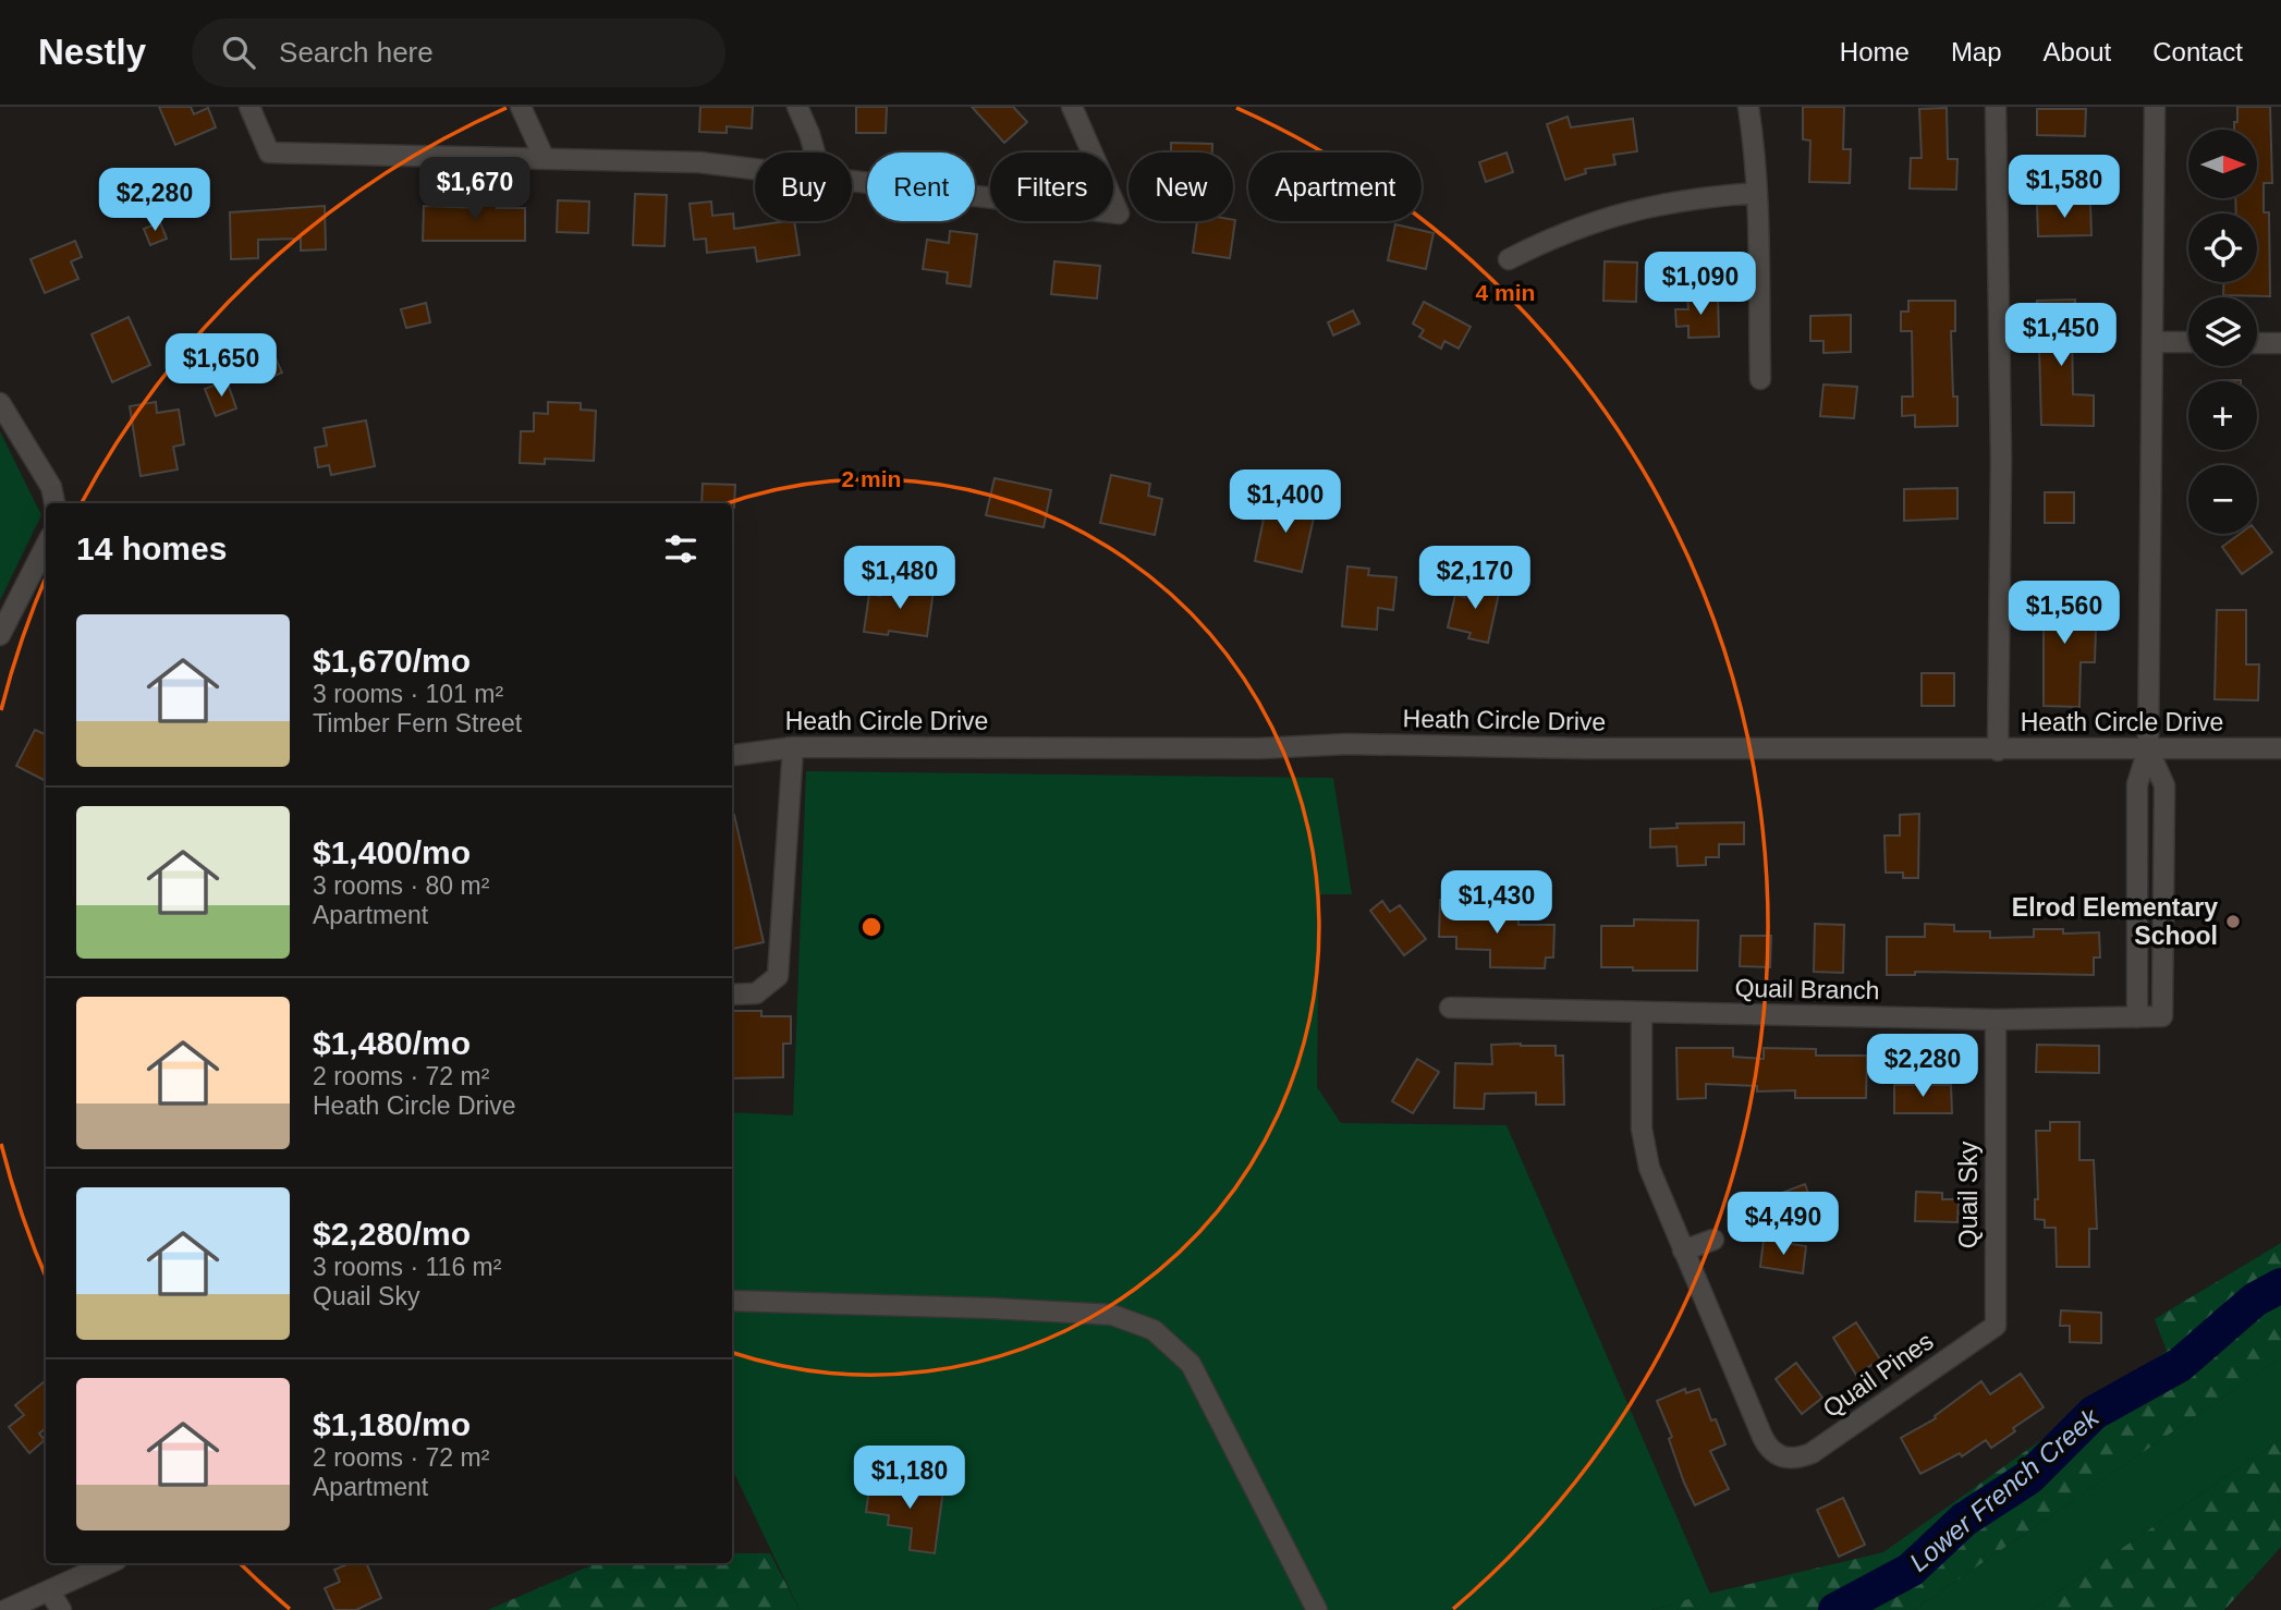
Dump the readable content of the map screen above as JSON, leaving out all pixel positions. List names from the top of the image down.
{
  "streets": {
    "street": [
      "Heath Circle Drive",
      "Quail Branch",
      "Quail Sky",
      "Quail Pines"
    ]
  },
  "crossings": [
    ["Heath Circle Drive", "Quail Branch"],
    ["Quail Branch", "Quail Sky"],
    ["Quail Sky", "Quail Pines"]
  ],
  "water": ["Lower French Creek"],
  "places": ["Elrod Elementary School"],
  "north": "right",
  "page": {
    "header": "Nestly",
    "search": "Search here",
    "nav": [
      "Home",
      "Map",
      "About",
      "Contact"
    ],
    "map_buttons": ["+", "−"],
    "chip": [
      "Buy",
      "Rent",
      "Filters",
      "New",
      "Apartment"
    ],
    "price": [
      "$1,580",
      "$1,670",
      "$2,280",
      "$1,090",
      "$1,450",
      "$1,650",
      "$1,400",
      "$1,480",
      "$2,170",
      "$1,560",
      "$1,430",
      "$2,280",
      "$4,490",
      "$1,180"
    ],
    "heading": "14 homes",
    "list": [
      {
        "name": "$1,670/mo",
        "note": "3 rooms · 101 m² · Timber Fern Street"
      },
      {
        "name": "$1,400/mo",
        "note": "3 rooms · 80 m² · Apartment"
      },
      {
        "name": "$1,480/mo",
        "note": "2 rooms · 72 m² · Heath Circle Drive"
      },
      {
        "name": "$2,280/mo",
        "note": "3 rooms · 116 m² · Quail Sky"
      },
      {
        "name": "$1,180/mo",
        "note": "2 rooms · 72 m² · Apartment"
      }
    ]
  },
  "rings": ["4 min", "2 min"]
}
